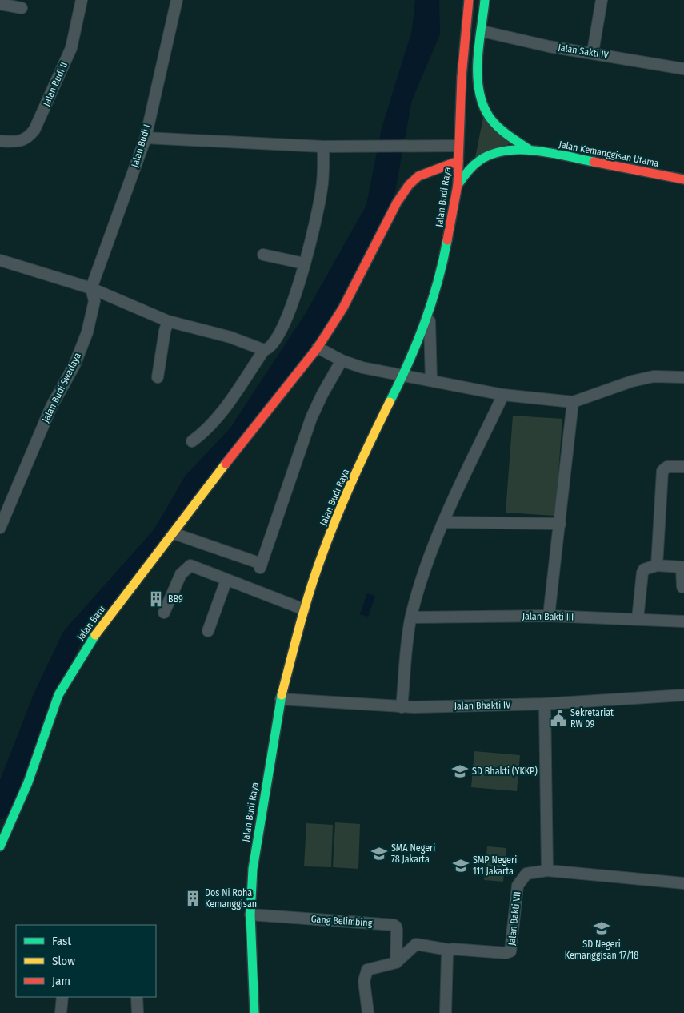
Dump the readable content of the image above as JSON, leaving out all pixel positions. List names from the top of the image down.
{
  "streets": {
    "main road": ["Jalan Kemanggisan Utama", "Jalan Budi Raya", "Jalan Baru"],
    "street": [
      "Jalan Sakti IV",
      "Jalan Budi II",
      "Jalan Budi I",
      "Jalan Budi Swadaya",
      "Jalan Bakti III",
      "Jalan Bhakti IV",
      "Jalan Bakti VII",
      "Gang Belimbing"
    ]
  },
  "crossings": [
    ["Jalan Sakti IV", "Jalan Kemanggisan Utama"],
    ["Jalan Budi I", "Jalan Budi Swadaya"],
    ["Jalan Kemanggisan Utama", "Jalan Budi Raya"],
    ["Jalan Budi Raya", "Jalan Baru"],
    ["Jalan Budi Raya", "Jalan Bhakti IV"],
    ["Jalan Budi Raya", "Gang Belimbing"]
  ],
  "places": {
    "building": ["BB9", "Dos Ni Roha Kemanggisan"],
    "public building": ["Sekretariat RW 09"],
    "school or university": [
      "SD Bhakti (YKKP)",
      "SMA Negeri 78 Jakarta",
      "SMP Negeri 111 Jakarta",
      "SD Negeri Kemanggisan 17/18"
    ]
  },
  "legend": ["Fast", "Slow", "Jam"]
}
